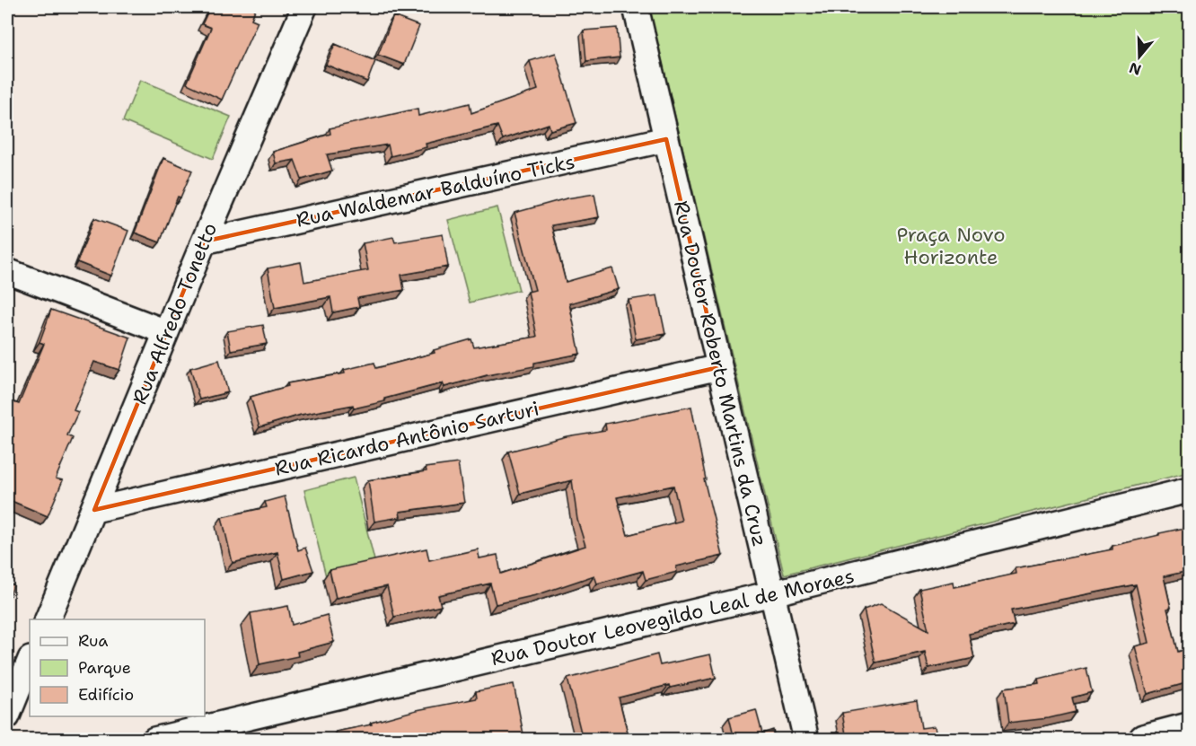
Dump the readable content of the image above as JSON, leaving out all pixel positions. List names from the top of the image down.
{
  "streets": {
    "street": [
      "Rua Waldemar Balduíno Ticks",
      "Rua Alfredo Tonetto",
      "Rua Doutor Roberto Martins da Cruz",
      "Rua Ricardo Antônio Sarturi",
      "Rua Doutor Leovegildo Leal de Moraes"
    ]
  },
  "crossings": [
    ["Rua Waldemar Balduíno Ticks", "Rua Alfredo Tonetto"],
    ["Rua Waldemar Balduíno Ticks", "Rua Doutor Roberto Martins da Cruz"],
    ["Rua Alfredo Tonetto", "Rua Ricardo Antônio Sarturi"],
    ["Rua Doutor Roberto Martins da Cruz", "Rua Ricardo Antônio Sarturi"],
    ["Rua Doutor Roberto Martins da Cruz", "Rua Doutor Leovegildo Leal de Moraes"]
  ],
  "parks": ["Praça Novo Horizonte"],
  "legend": ["Rua", "Parque", "Edifício"],
  "north": "bottom"
}
